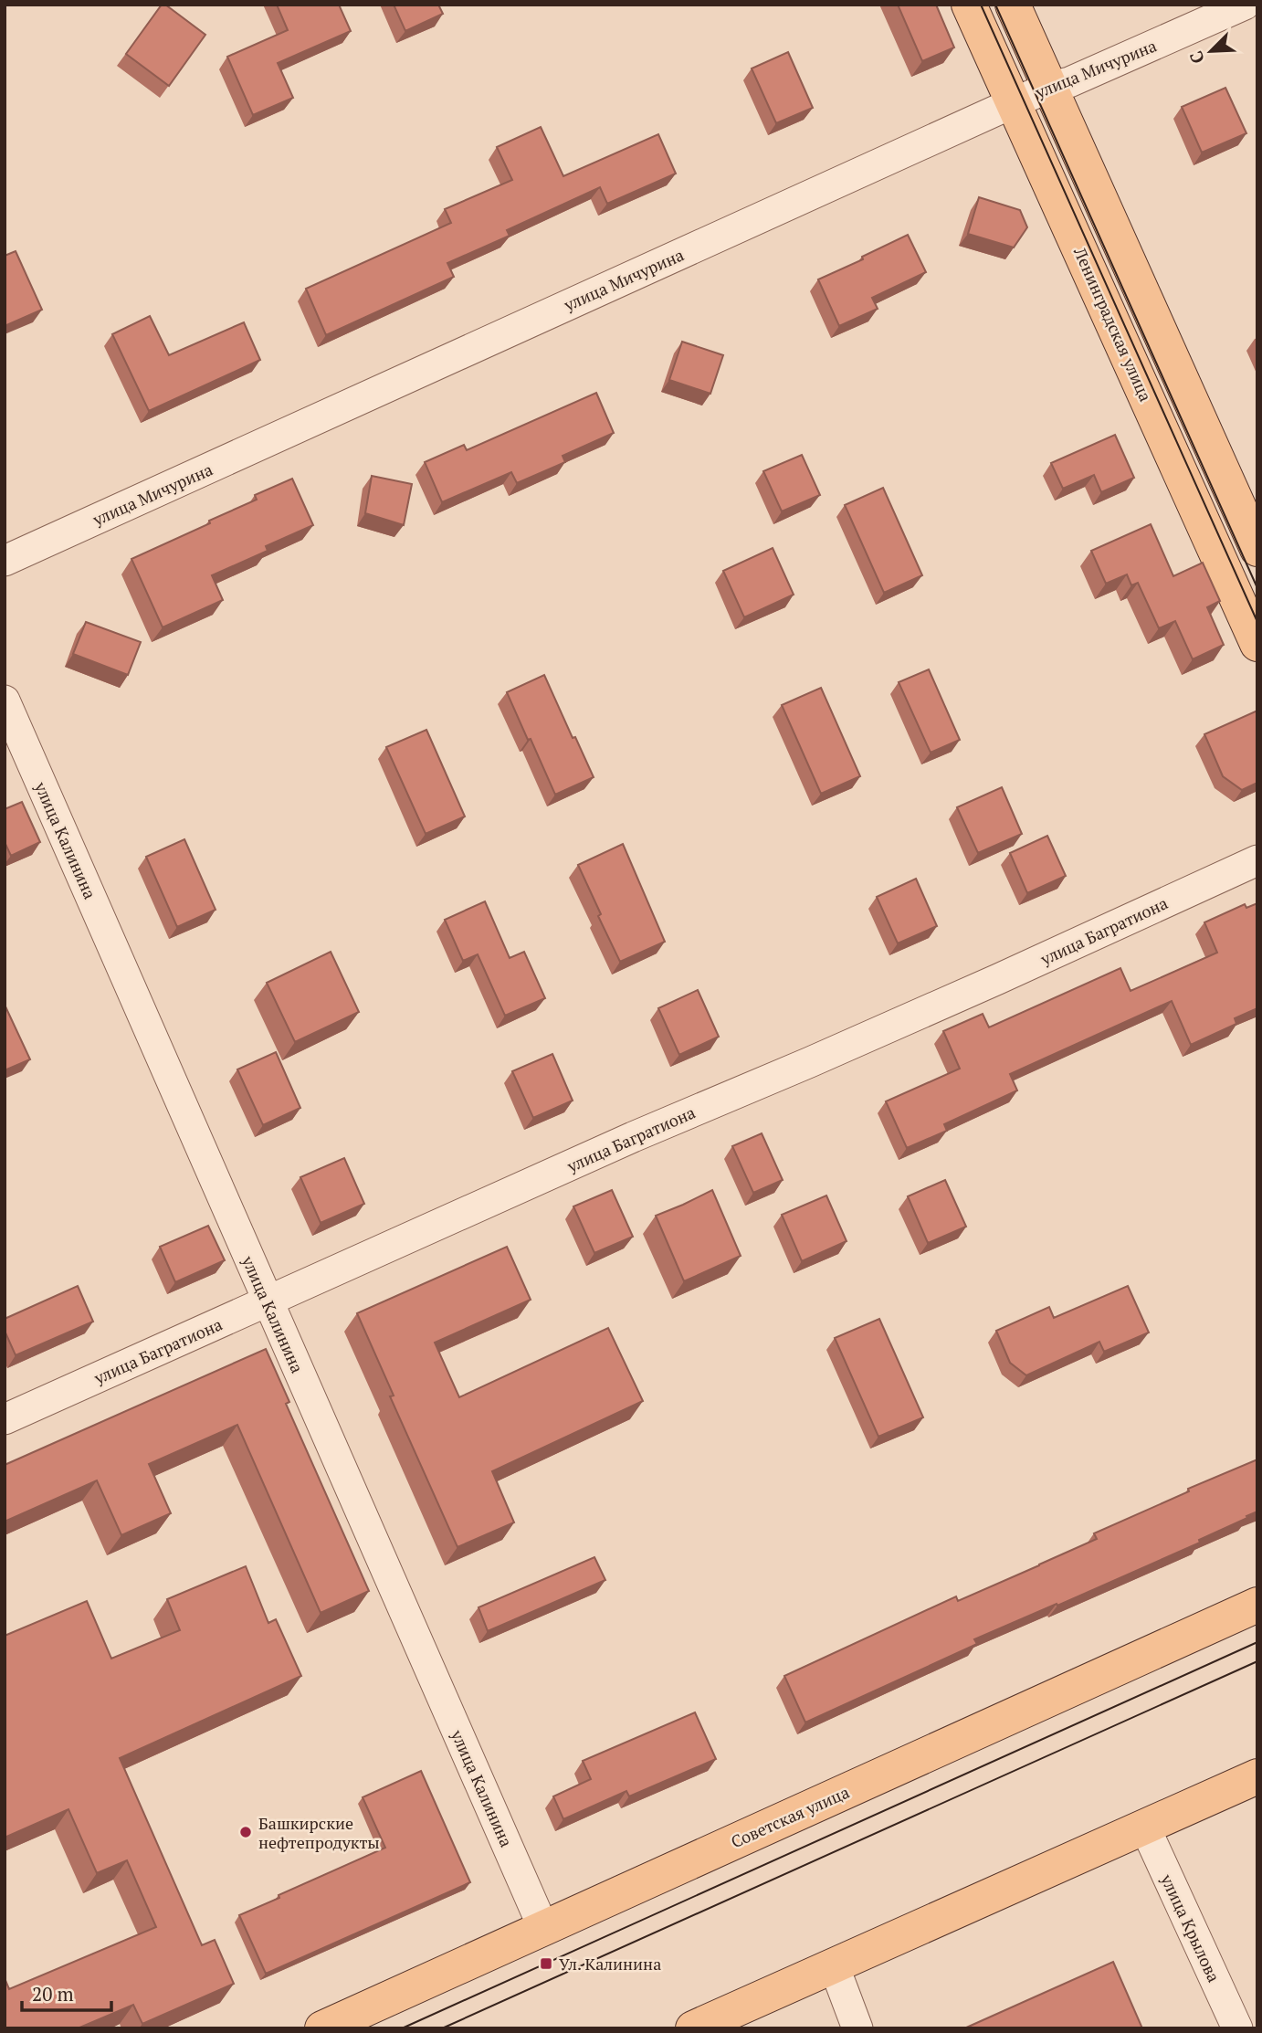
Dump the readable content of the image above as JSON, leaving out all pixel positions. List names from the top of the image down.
{
  "streets": {
    "main road": ["Ленинградская улица", "Советская улица"],
    "street": [
      "улица Мичурина",
      "улица Калинина",
      "улица Багратиона",
      "улица Крылова"
    ]
  },
  "crossings": [
    ["улица Мичурина", "Ленинградская улица"],
    ["улица Калинина", "улица Багратиона"],
    ["улица Калинина", "Советская улица"]
  ],
  "places": {
    "other": ["Башкирские нефтепродукты"],
    "transit": ["Ул. Калинина"]
  },
  "scale_bar": "20 m",
  "north": "bottom left"
}
